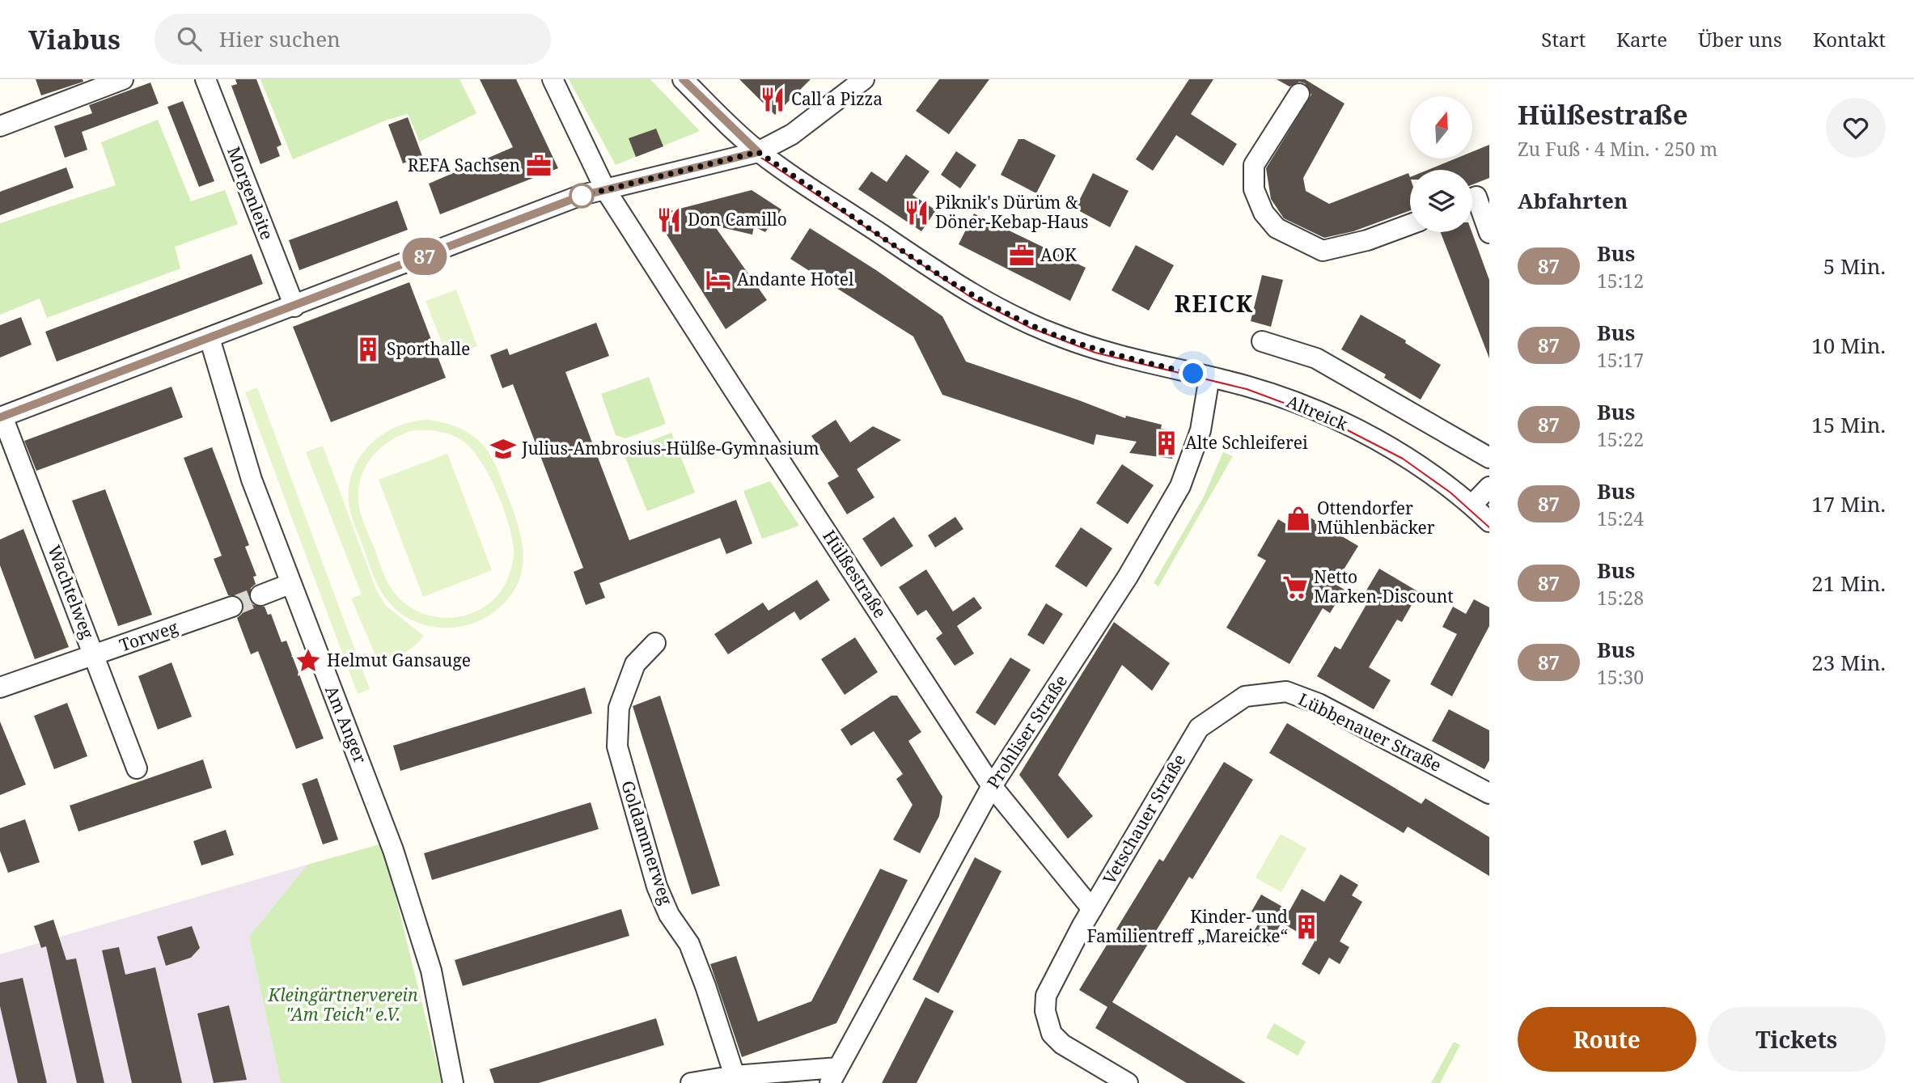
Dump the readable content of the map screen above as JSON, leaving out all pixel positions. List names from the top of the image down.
{
  "streets": {
    "street": [
      "Morgenleite",
      "Altreick",
      "Hülßestraße",
      "Wachtelweg",
      "Torweg",
      "Am Anger",
      "Prohliser Straße",
      "Lübbenauer Straße",
      "Vetschauer Straße",
      "Goldammerweg"
    ]
  },
  "crossings": [
    ["Altreick", "Prohliser Straße"],
    ["Hülßestraße", "Prohliser Straße"],
    ["Hülßestraße", "Vetschauer Straße"],
    ["Wachtelweg", "Torweg"],
    ["Lübbenauer Straße", "Vetschauer Straße"]
  ],
  "districts": ["REICK"],
  "parks": ["Kleingärtnerverein \"Am Teich\" e.V."],
  "places": {
    "restaurant": ["Call a Pizza", "Piknik's Dürüm & Döner-Kebap-Haus", "Don Camillo"],
    "office": ["REFA Sachsen", "AOK"],
    "hotel": ["Andante Hotel"],
    "building": ["Sporthalle", "Alte Schleiferei", "Kinder- und Familientreff „Mareicke“"],
    "school or university": ["Julius-Ambrosius-Hülße-Gymnasium"],
    "shop": ["Ottendorfer Mühlenbäcker"],
    "supermarket": ["Netto Marken-Discount"],
    "place": ["Helmut Gansauge"]
  },
  "lines": ["bus line 87"],
  "north": "top",
  "page": {
    "header": "Viabus",
    "search": "Hier suchen",
    "nav": [
      "Start",
      "Karte",
      "Über uns",
      "Kontakt"
    ],
    "on_map": "87",
    "heading": [
      ["Hülßestraße", "Zu Fuß · 4 Min. · 250 m"],
      "Abfahrten"
    ],
    "list": [
      {
        "mark": "87",
        "name": "Bus",
        "note": "15:12",
        "value": "5 Min."
      },
      {
        "mark": "87",
        "name": "Bus",
        "note": "15:17",
        "value": "10 Min."
      },
      {
        "mark": "87",
        "name": "Bus",
        "note": "15:22",
        "value": "15 Min."
      },
      {
        "mark": "87",
        "name": "Bus",
        "note": "15:24",
        "value": "17 Min."
      },
      {
        "mark": "87",
        "name": "Bus",
        "note": "15:28",
        "value": "21 Min."
      },
      {
        "mark": "87",
        "name": "Bus",
        "note": "15:30",
        "value": "23 Min."
      }
    ],
    "buttons": ["Route", "Tickets"]
  }
}
